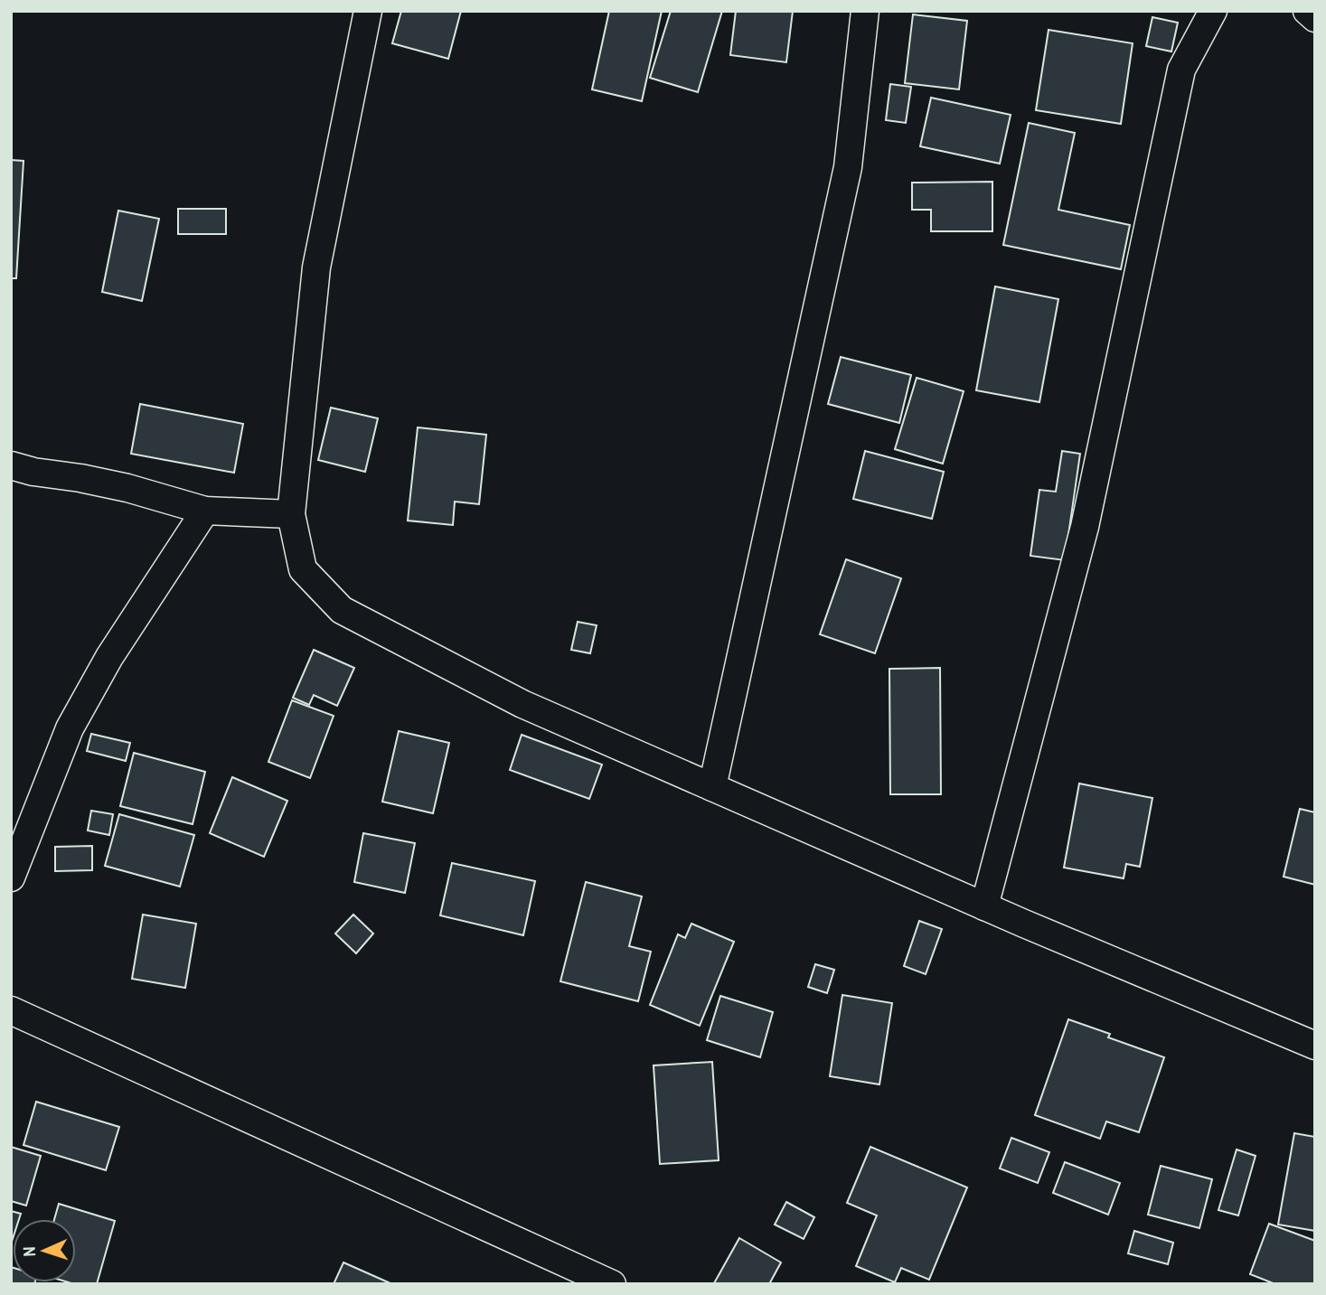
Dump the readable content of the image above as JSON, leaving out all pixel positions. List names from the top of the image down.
{
  "north": "left"
}
